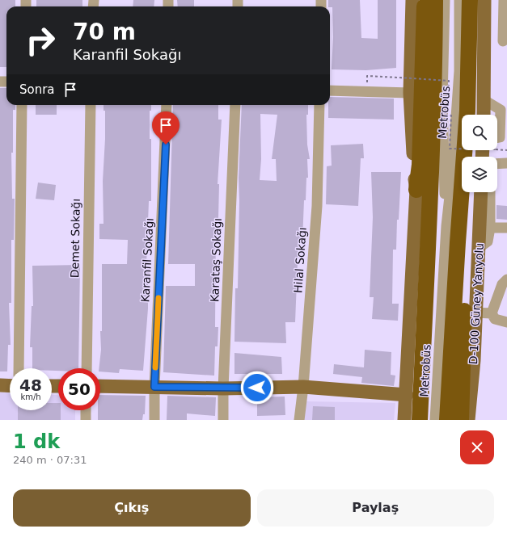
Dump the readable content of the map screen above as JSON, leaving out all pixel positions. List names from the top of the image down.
{
  "streets": {
    "main road": ["D-100 Güney Yanyolu"],
    "street": [
      "Metrobüs",
      "Demet Sokağı",
      "Karanfil Sokağı",
      "Karataş Sokağı",
      "Hilal Sokağı"
    ]
  },
  "page": {
    "turn": ["70 m", "Karanfil Sokağı"],
    "then": "Sonra",
    "speed": "48 km/h",
    "limit": "50",
    "heading": ["1 dk", "240 m · 07:31"],
    "buttons": ["Çıkış", "Paylaş"]
  }
}
